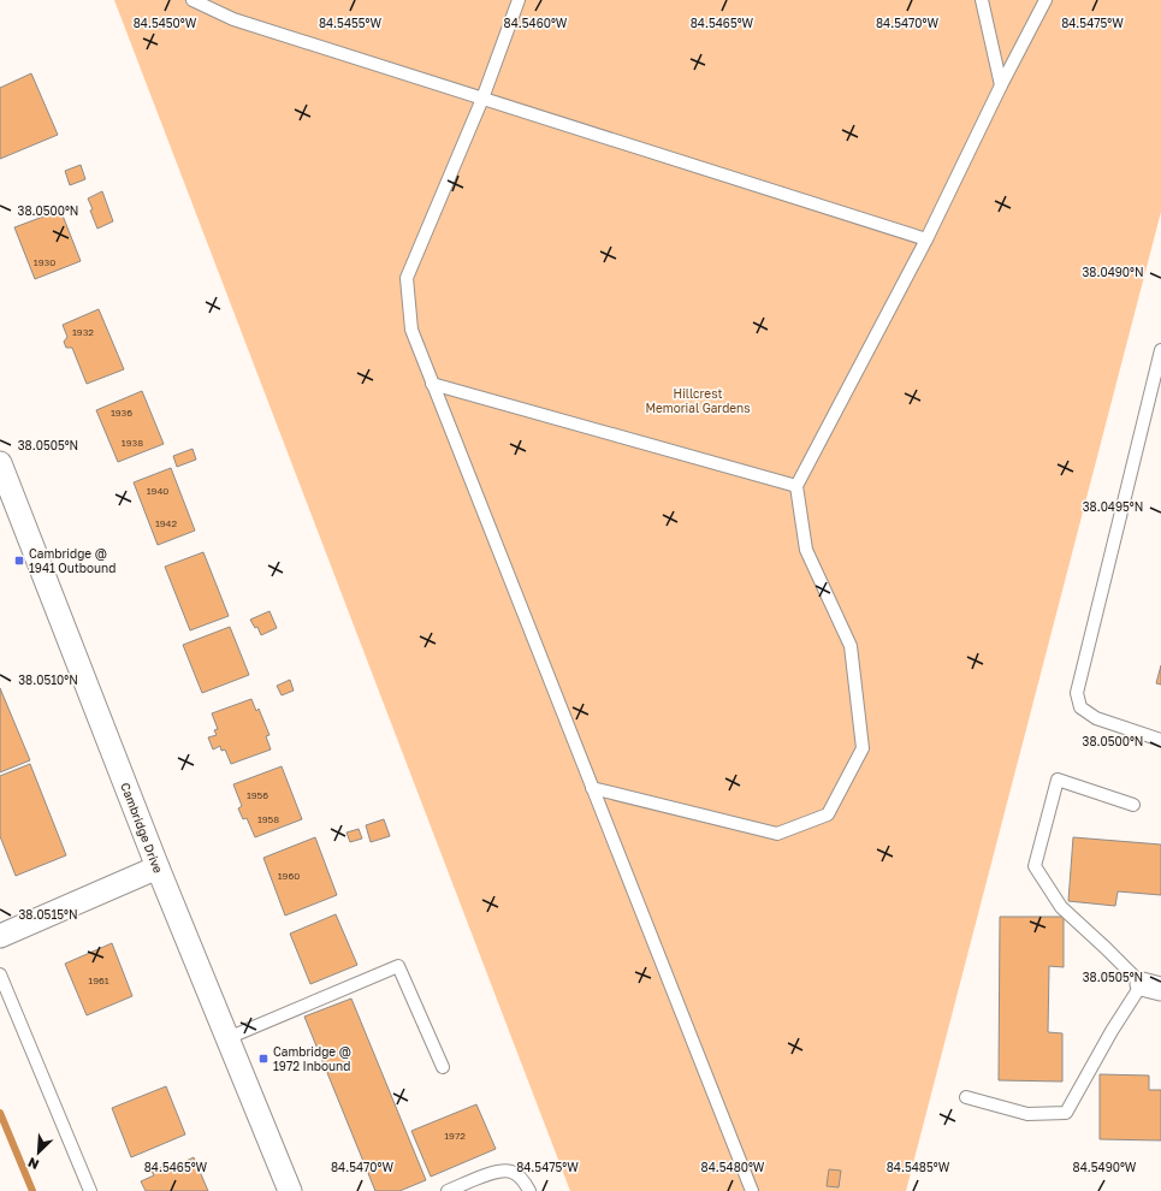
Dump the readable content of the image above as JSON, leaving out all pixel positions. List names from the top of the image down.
{
  "streets": {
    "street": ["Cambridge Drive"]
  },
  "parks": ["Hillcrest Memorial Gardens"],
  "places": {
    "transit": ["Cambridge @ 1941 Outbound", "Cambridge @ 1972 Inbound"]
  },
  "house_numbers": [
    "1930",
    "1932",
    "1936",
    "1938",
    "1940",
    "1942",
    "1956",
    "1958",
    "1960",
    "1961",
    "1972"
  ],
  "north": "bottom left",
  "coordinates": [
    "84.5450°W",
    "84.5460°W",
    "84.5465°W",
    "84.5470°W",
    "84.5475°W",
    "84.5455°W",
    "38.0500°N",
    "38.0490°N",
    "38.0505°N",
    "38.0495°N",
    "38.0510°N",
    "38.0515°N",
    "84.5480°W",
    "84.5485°W",
    "84.5490°W"
  ]
}
